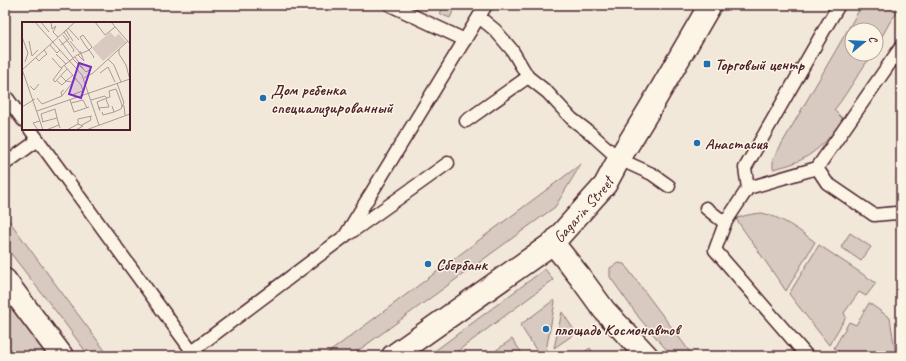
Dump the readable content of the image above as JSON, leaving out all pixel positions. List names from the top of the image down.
{
  "streets": {
    "main road": ["Gagarin Street"]
  },
  "places": {
    "transit": ["Торговый центр"],
    "other": [
      "Дом ребенка специализированный",
      "Анастасия",
      "Сбербанк",
      "площадь Космонавтов"
    ]
  },
  "north": "right"
}
